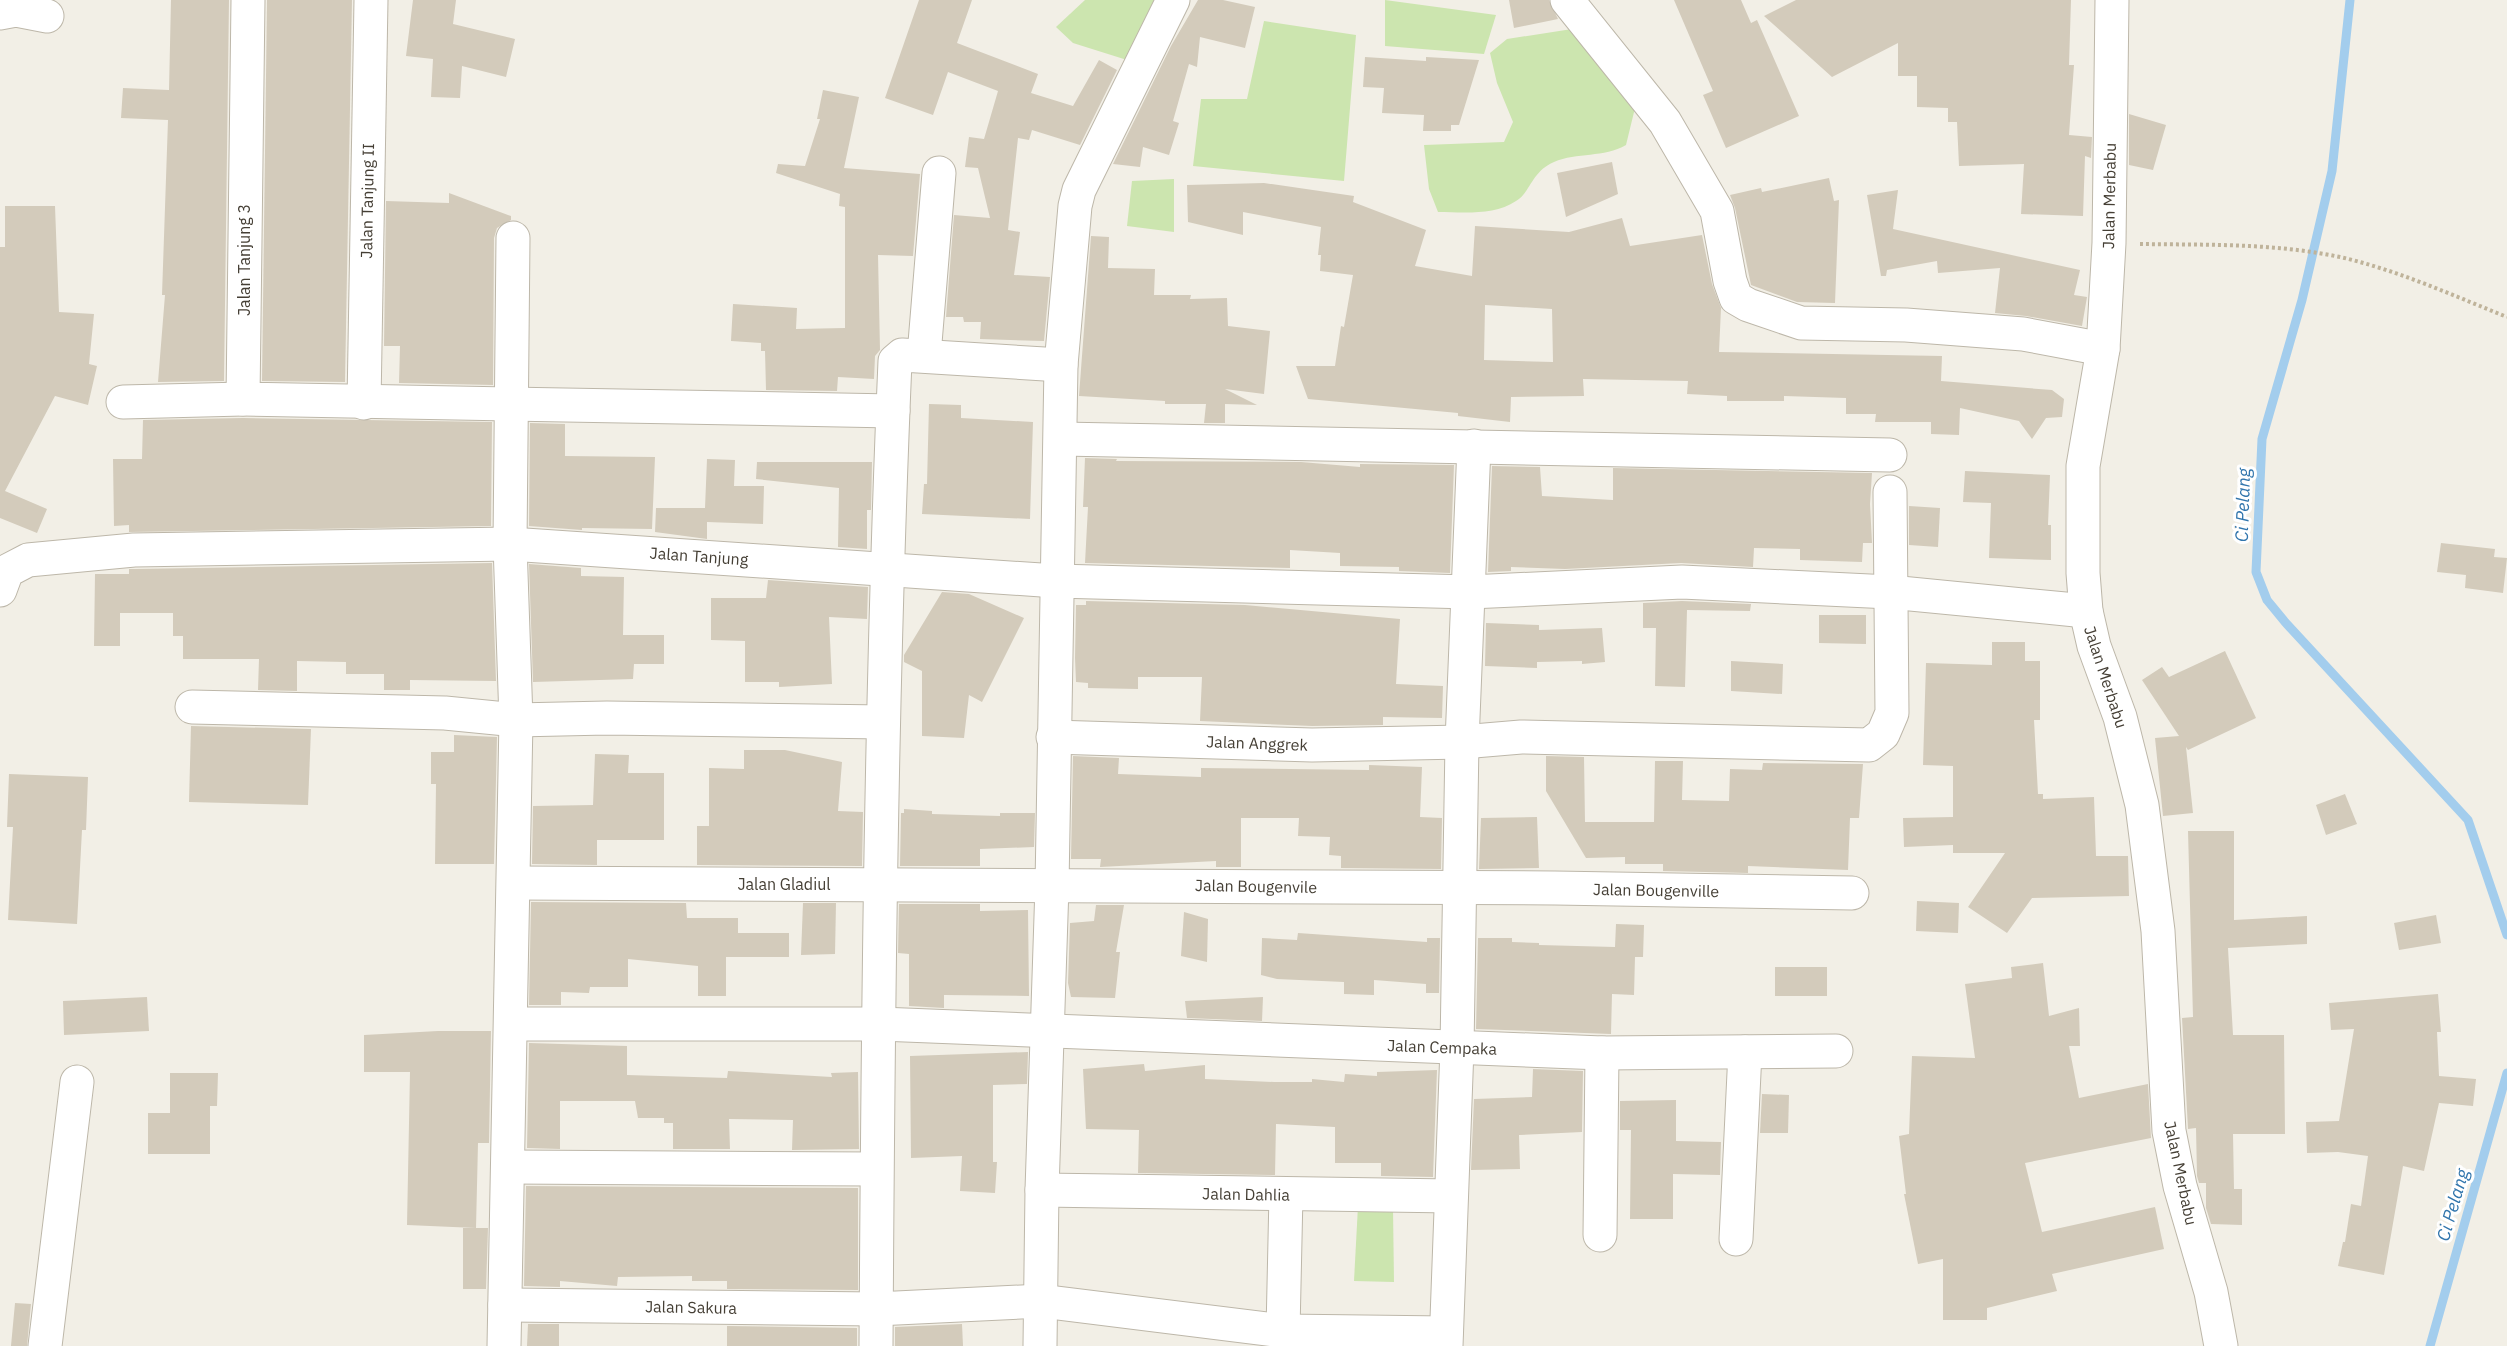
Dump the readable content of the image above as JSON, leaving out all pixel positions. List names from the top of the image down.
{
  "streets": {
    "street": [
      "Jalan Merbabu",
      "Jalan Tanjung II",
      "Jalan Tanjung 3",
      "Jalan Tanjung",
      "Jalan Anggrek",
      "Jalan Gladiul",
      "Jalan Bougenvile",
      "Jalan Bougenville",
      "Jalan Cempaka",
      "Jalan Dahlia",
      "Jalan Sakura"
    ]
  },
  "crossings": [
    ["Jalan Merbabu", "Jalan Tanjung"],
    ["Jalan Tanjung", "Jalan Anggrek"],
    ["Jalan Gladiul", "Jalan Bougenvile"],
    ["Jalan Bougenvile", "Jalan Bougenville"]
  ],
  "water": ["Ci Pelang"]
}
